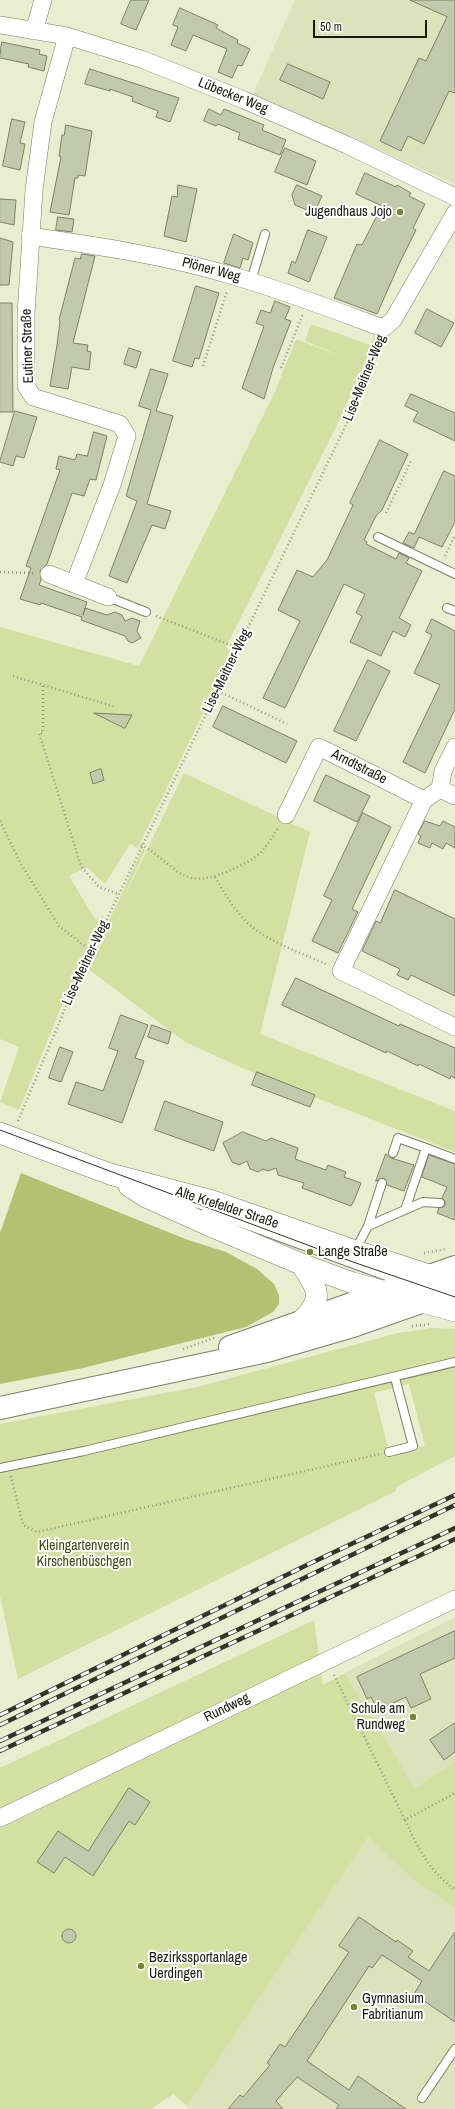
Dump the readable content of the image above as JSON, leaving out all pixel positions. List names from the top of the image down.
{
  "streets": {
    "street": [
      "Lübecker Weg",
      "Plöner Weg",
      "Eutiner Straße",
      "Lise-Meitner-Weg",
      "Arndtstraße",
      "Alte Krefelder Straße",
      "Rundweg"
    ]
  },
  "crossings": [
    ["Lübecker Weg", "Eutiner Straße"],
    ["Plöner Weg", "Eutiner Straße"],
    ["Plöner Weg", "Lise-Meitner-Weg"],
    ["Lise-Meitner-Weg", "Alte Krefelder Straße"]
  ],
  "parks": ["Kleingartenverein Kirschenbüschgen"],
  "places": [
    "Jugendhaus Jojo",
    "Lange Straße",
    "Schule am Rundweg",
    "Bezirkssportanlage Uerdingen",
    "Gymnasium Fabritianum"
  ],
  "scale_bar": "50 m"
}
